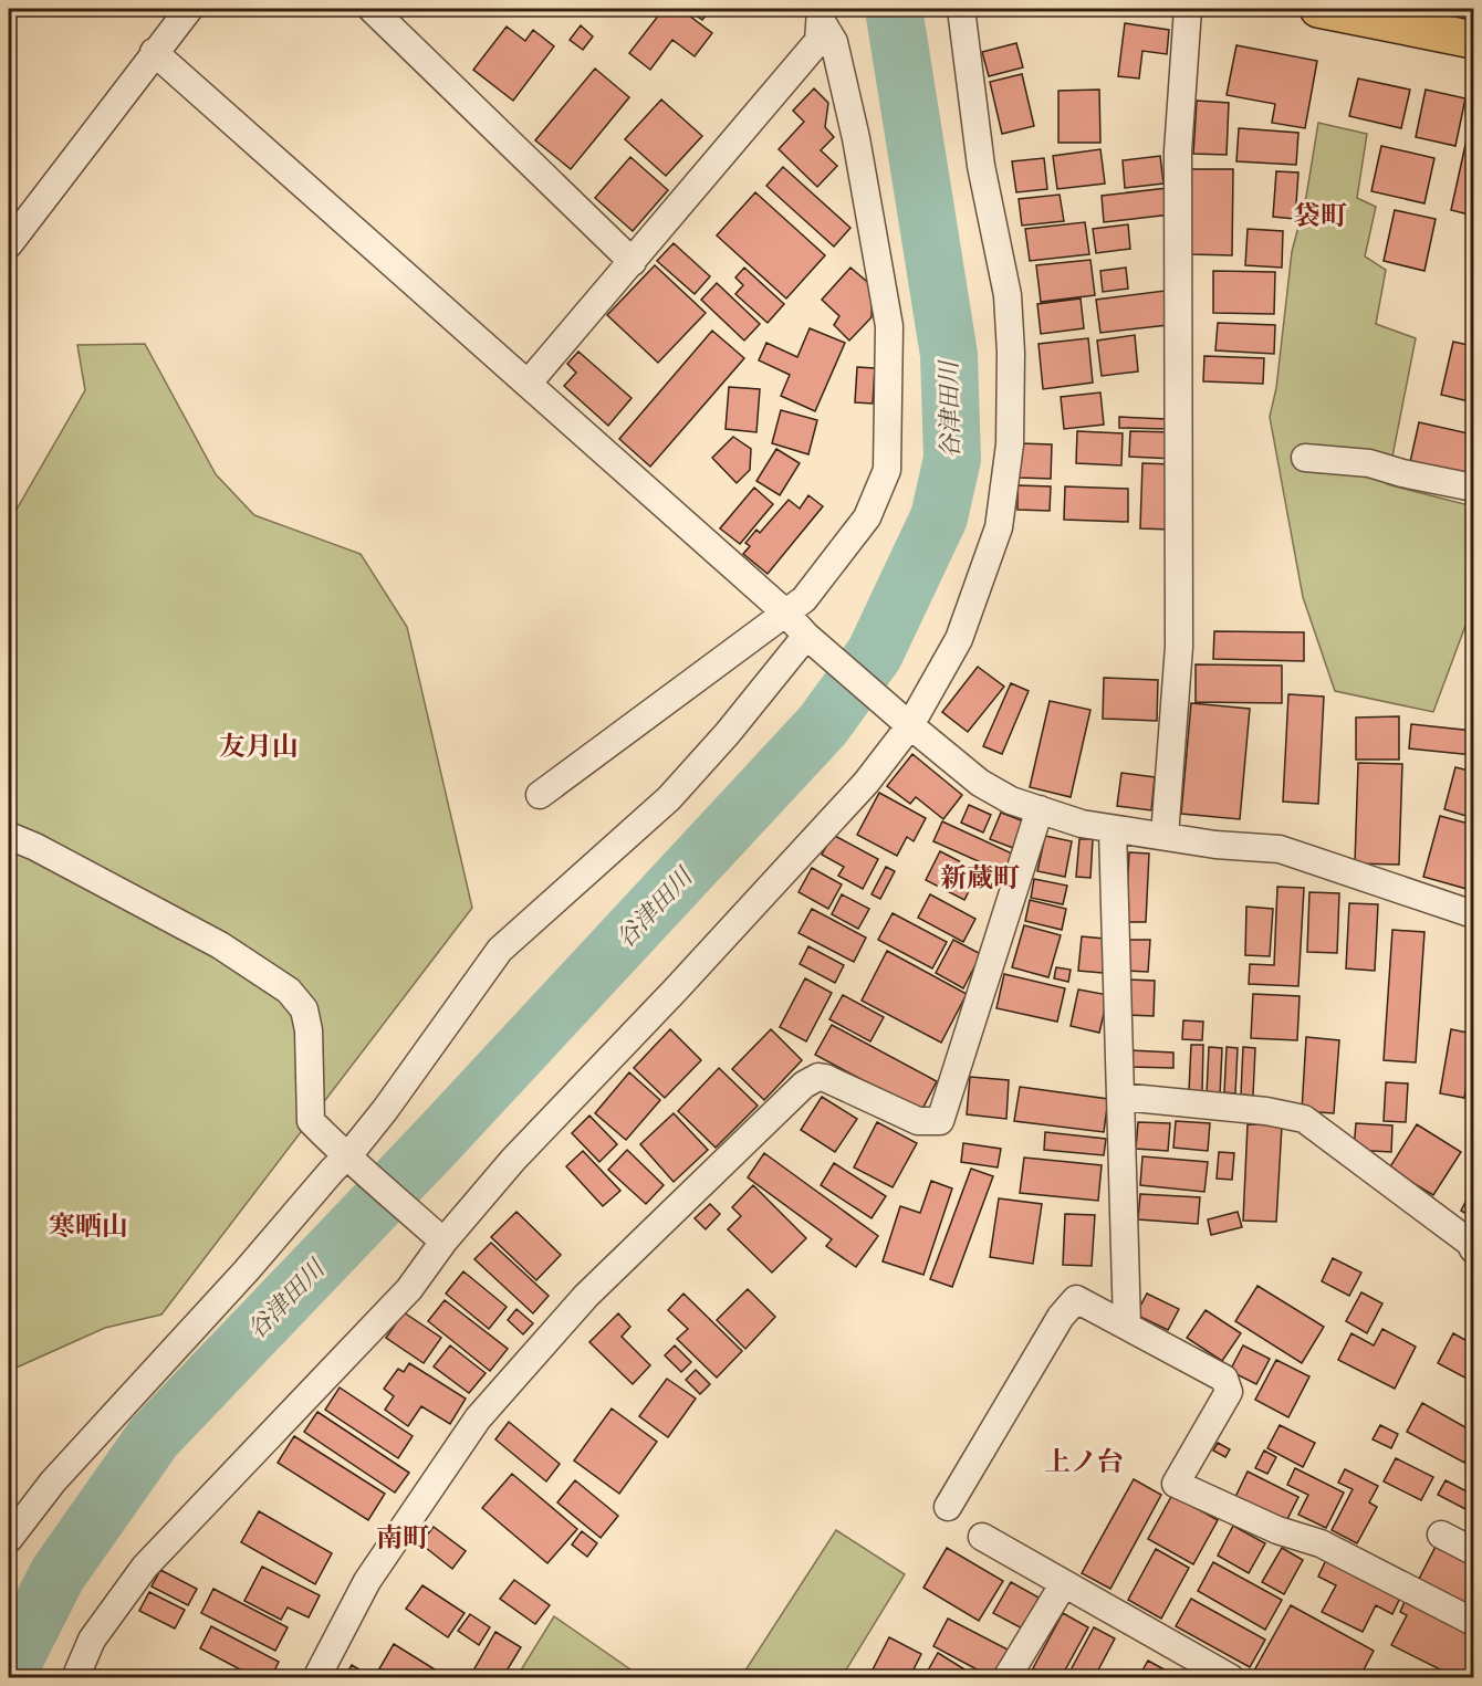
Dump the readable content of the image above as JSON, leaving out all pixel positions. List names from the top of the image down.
{
  "districts": [
    "袋町",
    "友月山",
    "新蔵町",
    "寒晒山",
    "上ノ台",
    "南町"
  ],
  "water": ["谷津田川"]
}
